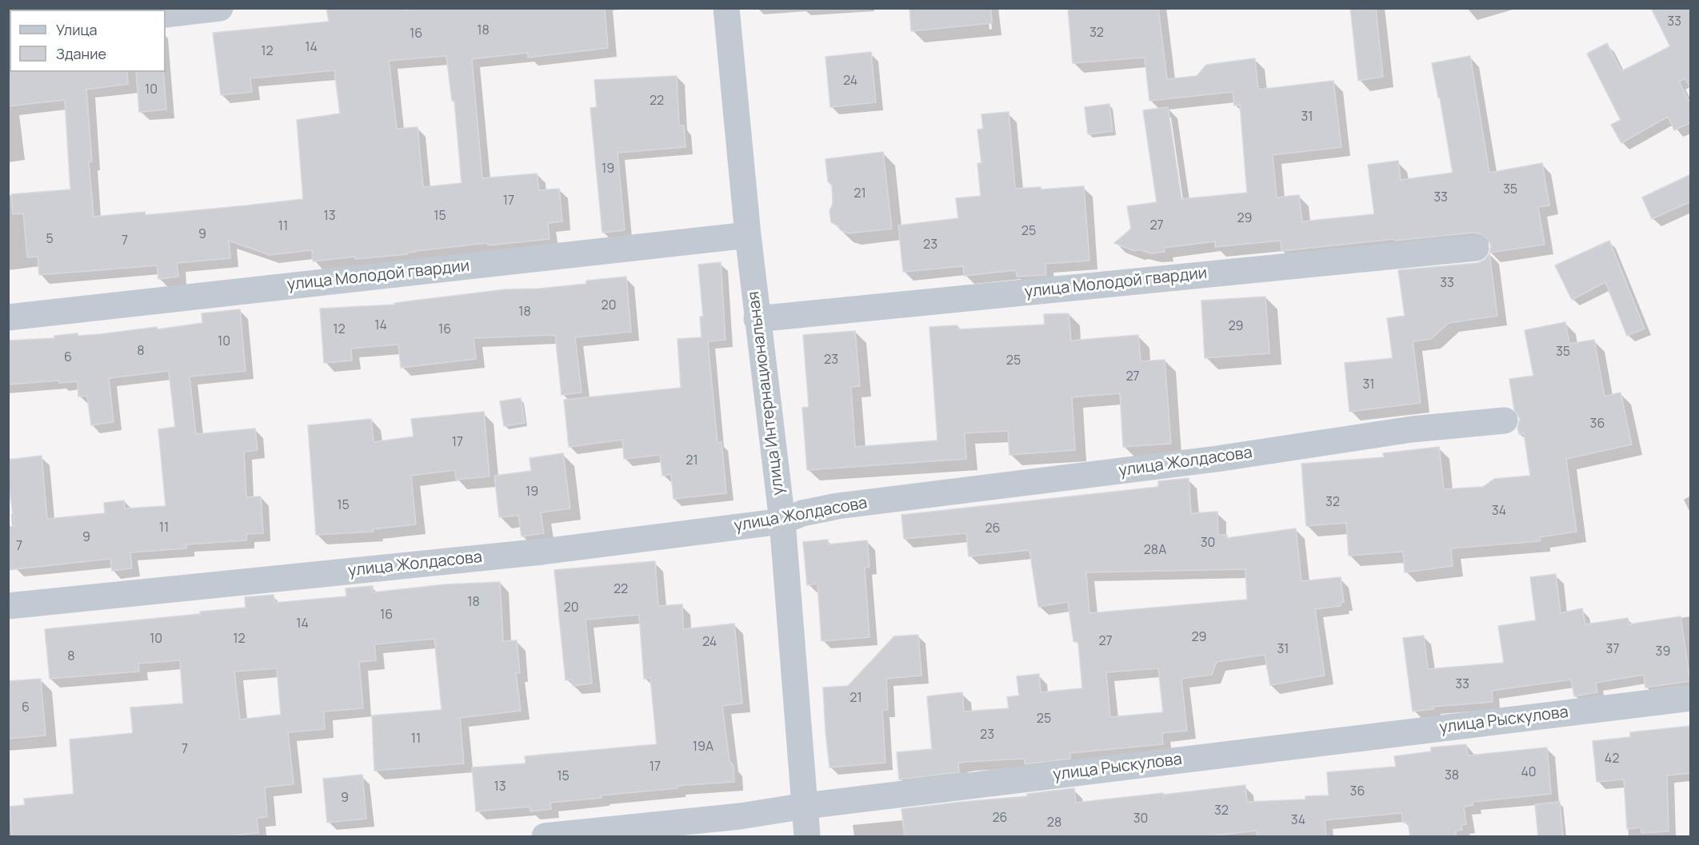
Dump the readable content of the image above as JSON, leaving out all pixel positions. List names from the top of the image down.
{
  "streets": {
    "street": [
      "улица Молодой гвардии",
      "улица Интернациональная",
      "улица Жолдасова",
      "улица Рыскулова"
    ]
  },
  "crossings": [
    ["улица Молодой гвардии", "улица Интернациональная"],
    ["улица Интернациональная", "улица Жолдасова"],
    ["улица Интернациональная", "улица Рыскулова"]
  ],
  "house_numbers": [
    "33",
    "18",
    "32",
    "16",
    "14",
    "12",
    "24",
    "10",
    "22",
    "31",
    "19",
    "35",
    "21",
    "33",
    "17",
    "13",
    "15",
    "29",
    "27",
    "11",
    "25",
    "9",
    "5",
    "7",
    "23",
    "33",
    "20",
    "18",
    "14",
    "29",
    "12",
    "16",
    "10",
    "8",
    "35",
    "6",
    "23",
    "25",
    "27",
    "31",
    "36",
    "17",
    "21",
    "19",
    "32",
    "15",
    "34",
    "11",
    "26",
    "9",
    "30",
    "7",
    "28А",
    "22",
    "18",
    "20",
    "16",
    "14",
    "29",
    "10",
    "12",
    "27",
    "24",
    "31",
    "37",
    "39",
    "8",
    "33",
    "21",
    "6",
    "25",
    "23",
    "11",
    "19А",
    "7",
    "42",
    "17",
    "40",
    "38",
    "15",
    "13",
    "36",
    "9",
    "32",
    "26",
    "30",
    "34",
    "28"
  ],
  "legend": ["Улица", "Здание"]
}
